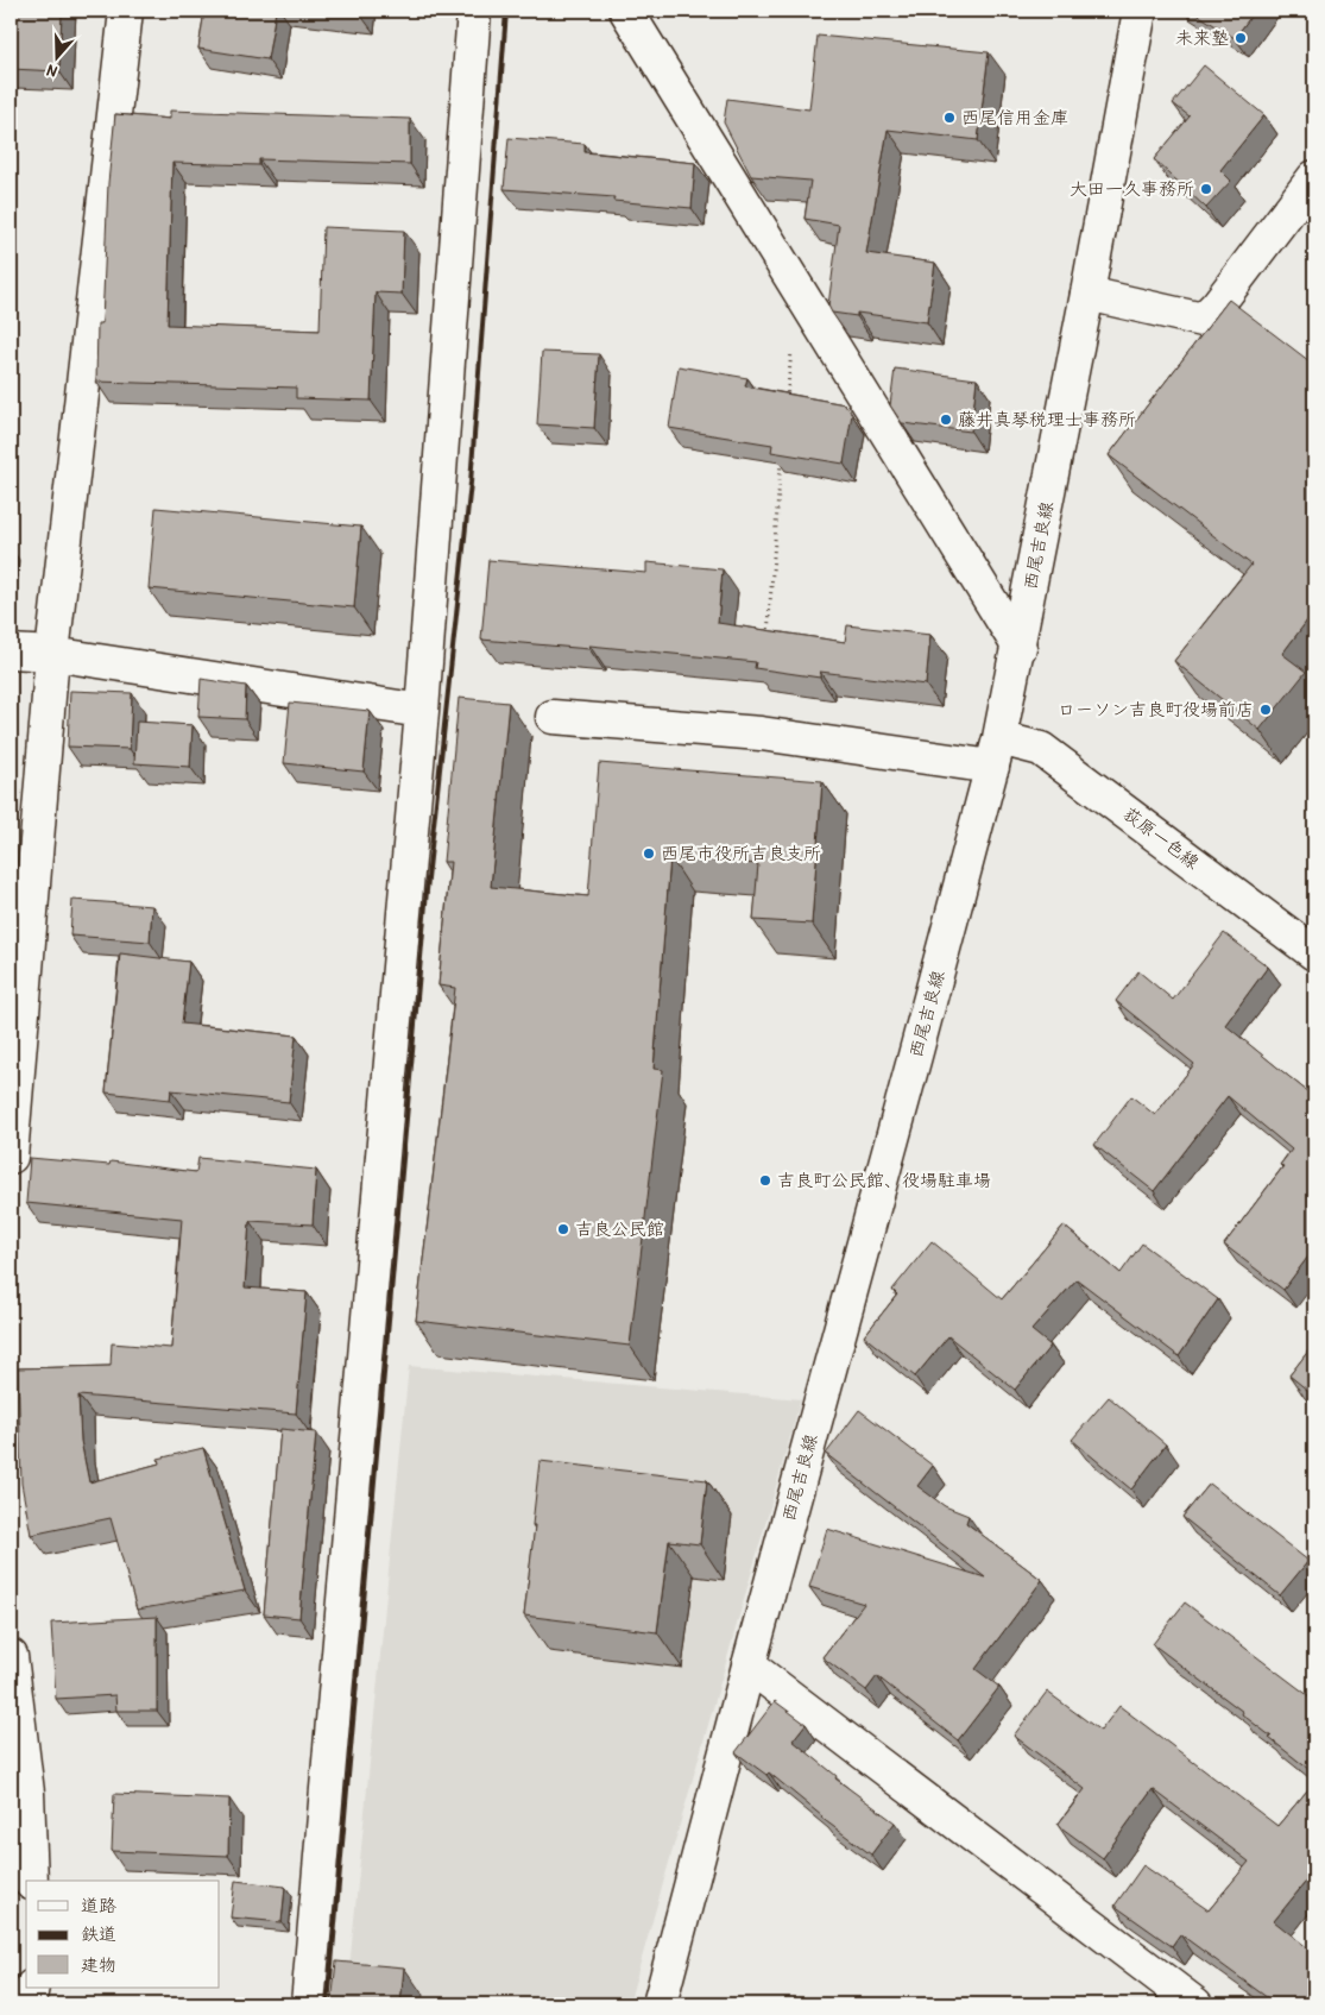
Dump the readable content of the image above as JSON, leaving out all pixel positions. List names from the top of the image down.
{
  "streets": {
    "street": ["西尾吉良線", "荻原一色線"]
  },
  "crossings": [
    ["西尾吉良線", "荻原一色線"]
  ],
  "places": [
    "未来塾",
    "西尾信用金庫",
    "大田一久事務所",
    "藤井真琴税理士事務所",
    "ローソン吉良町役場前店",
    "西尾市役所吉良支所",
    "吉良町公民館、役場駐車場",
    "吉良公民館"
  ],
  "legend": ["道路", "鉄道", "建物"],
  "north": "bottom"
}
